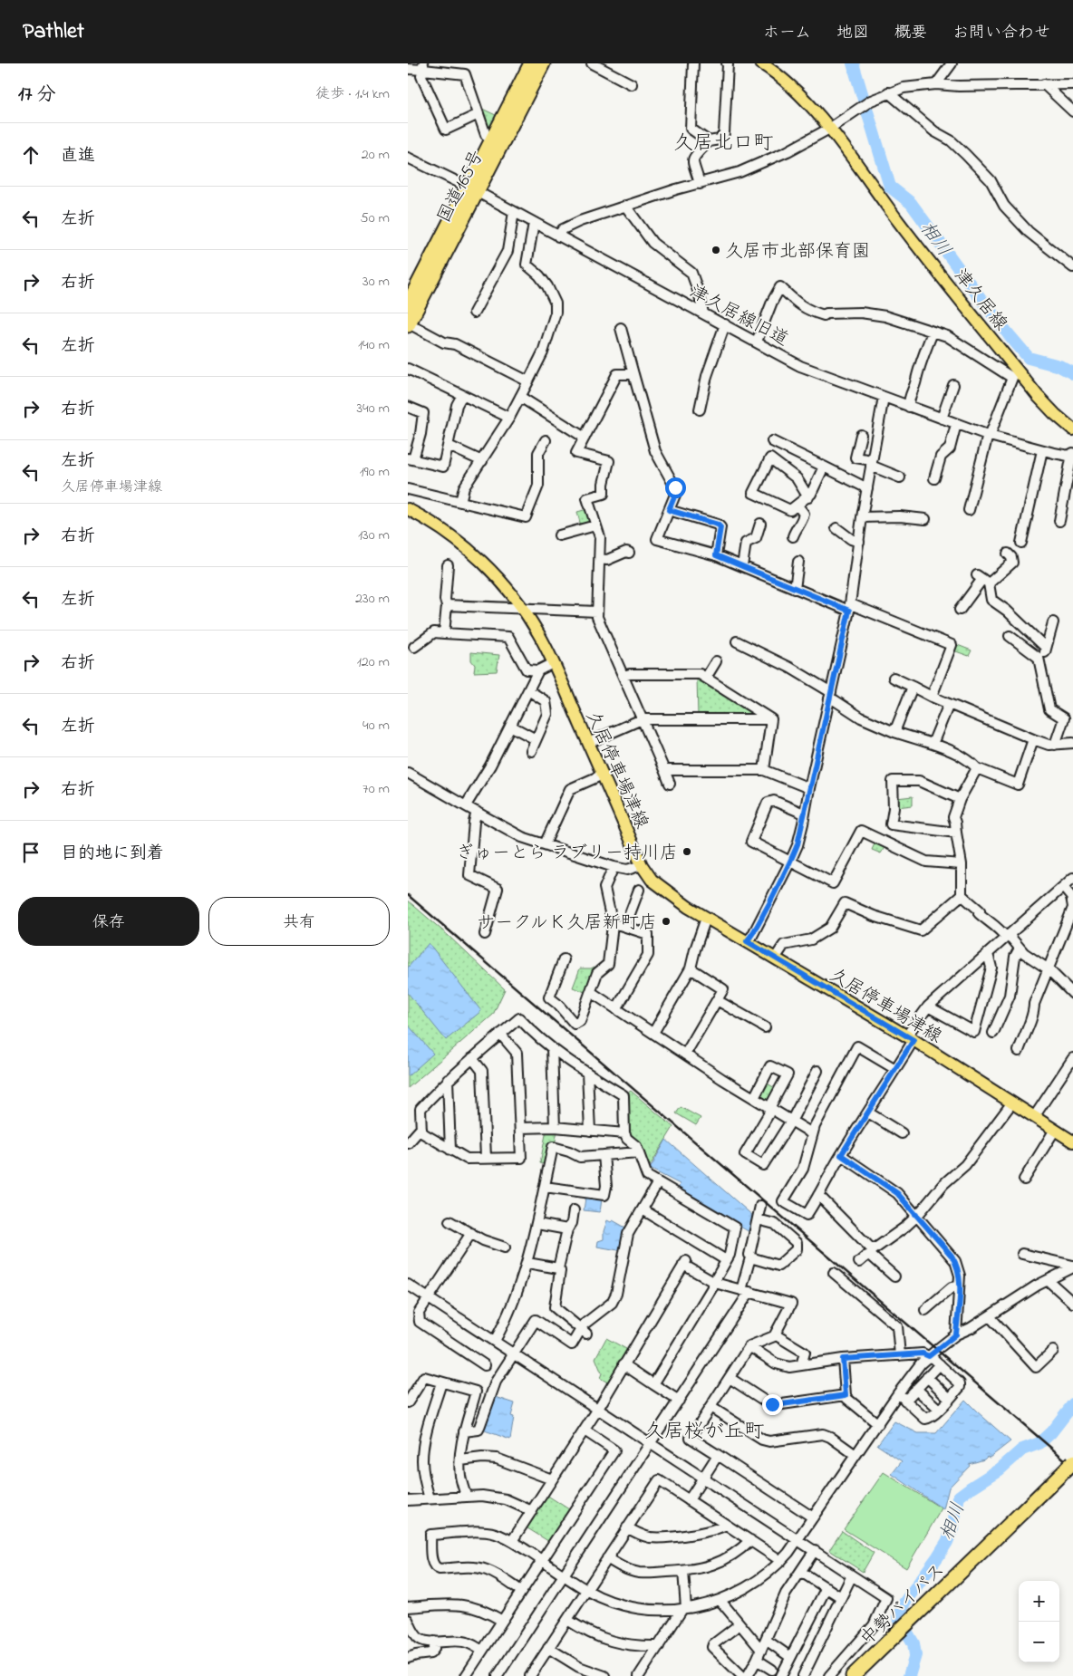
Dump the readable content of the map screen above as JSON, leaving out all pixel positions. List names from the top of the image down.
{
  "streets": {
    "highway": ["国道165号", "中勢バイパス"],
    "main road": ["津久居線", "久居停車場津線"],
    "street": ["津久居線旧道"]
  },
  "crossings": [
    ["国道165号", "津久居線旧道"]
  ],
  "districts": ["久居北口町", "久居桜が丘町"],
  "water": ["相川"],
  "places": ["久居市北部保育園", "ぎゅーとら ラブリー持川店", "サークルＫ久居新町店"],
  "page": {
    "header": "Pathlet",
    "nav": [
      "ホーム",
      "地図",
      "概要",
      "お問い合わせ"
    ],
    "heading": ["17 分", "徒歩 · 1.4 km"],
    "list": [
      ["直進", "20 m"],
      ["左折", "50 m"],
      ["右折", "30 m"],
      ["左折", "140 m"],
      ["右折", "340 m"],
      ["左折", "久居停車場津線", "190 m"],
      ["右折", "130 m"],
      ["左折", "230 m"],
      ["右折", "120 m"],
      ["左折", "40 m"],
      ["右折", "70 m"],
      "目的地に到着"
    ],
    "buttons": ["保存", "共有"],
    "map_buttons": ["+", "−"]
  }
}
